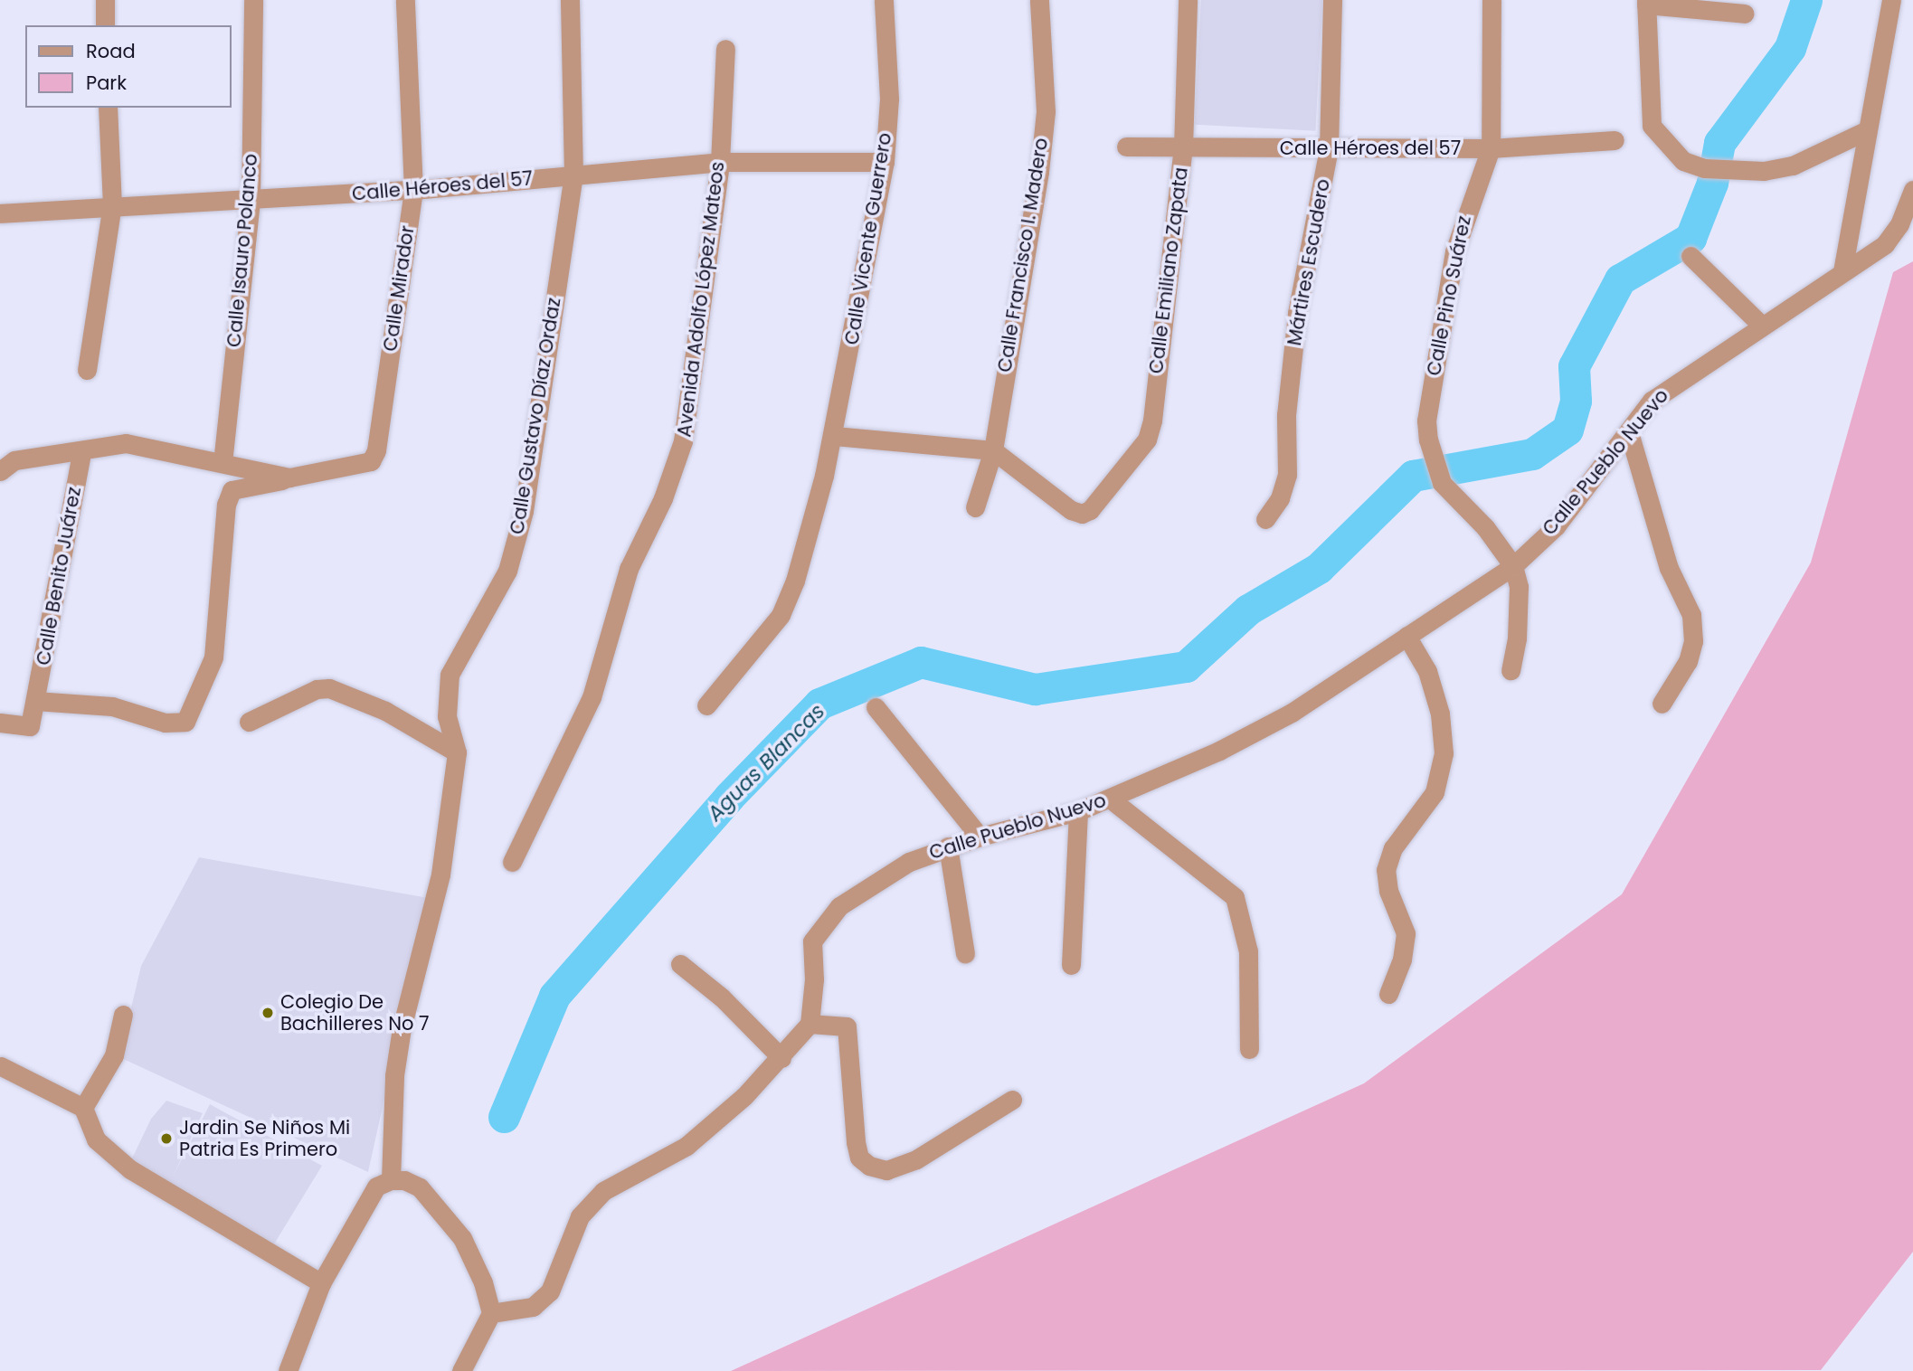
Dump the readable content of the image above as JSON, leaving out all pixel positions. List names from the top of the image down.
{
  "streets": {
    "street": [
      "Calle Héroes del 57",
      "Calle Vicente Guerrero",
      "Calle Isauro Polanco",
      "Calle Francisco I. Madero",
      "Mártires Escudero",
      "Calle Emiliano Zapata",
      "Calle Mirador",
      "Calle Pino Suárez",
      "Avenida Adolfo López Mateos",
      "Calle Gustavo Díaz Ordaz",
      "Calle Pueblo Nuevo",
      "Calle Benito Juárez"
    ]
  },
  "crossings": [
    ["Calle Héroes del 57", "Calle Vicente Guerrero"],
    ["Calle Héroes del 57", "Calle Isauro Polanco"],
    ["Calle Héroes del 57", "Mártires Escudero"],
    ["Calle Héroes del 57", "Calle Emiliano Zapata"],
    ["Calle Héroes del 57", "Calle Mirador"],
    ["Calle Héroes del 57", "Calle Pino Suárez"],
    ["Calle Héroes del 57", "Avenida Adolfo López Mateos"],
    ["Calle Héroes del 57", "Calle Gustavo Díaz Ordaz"],
    ["Calle Francisco I. Madero", "Calle Emiliano Zapata"],
    ["Calle Pino Suárez", "Calle Pueblo Nuevo"]
  ],
  "water": ["Aguas Blancas"],
  "places": ["Colegio De Bachilleres No 7", "Jardin Se Niños Mi Patria Es Primero"],
  "legend": ["Road", "Park"]
}
